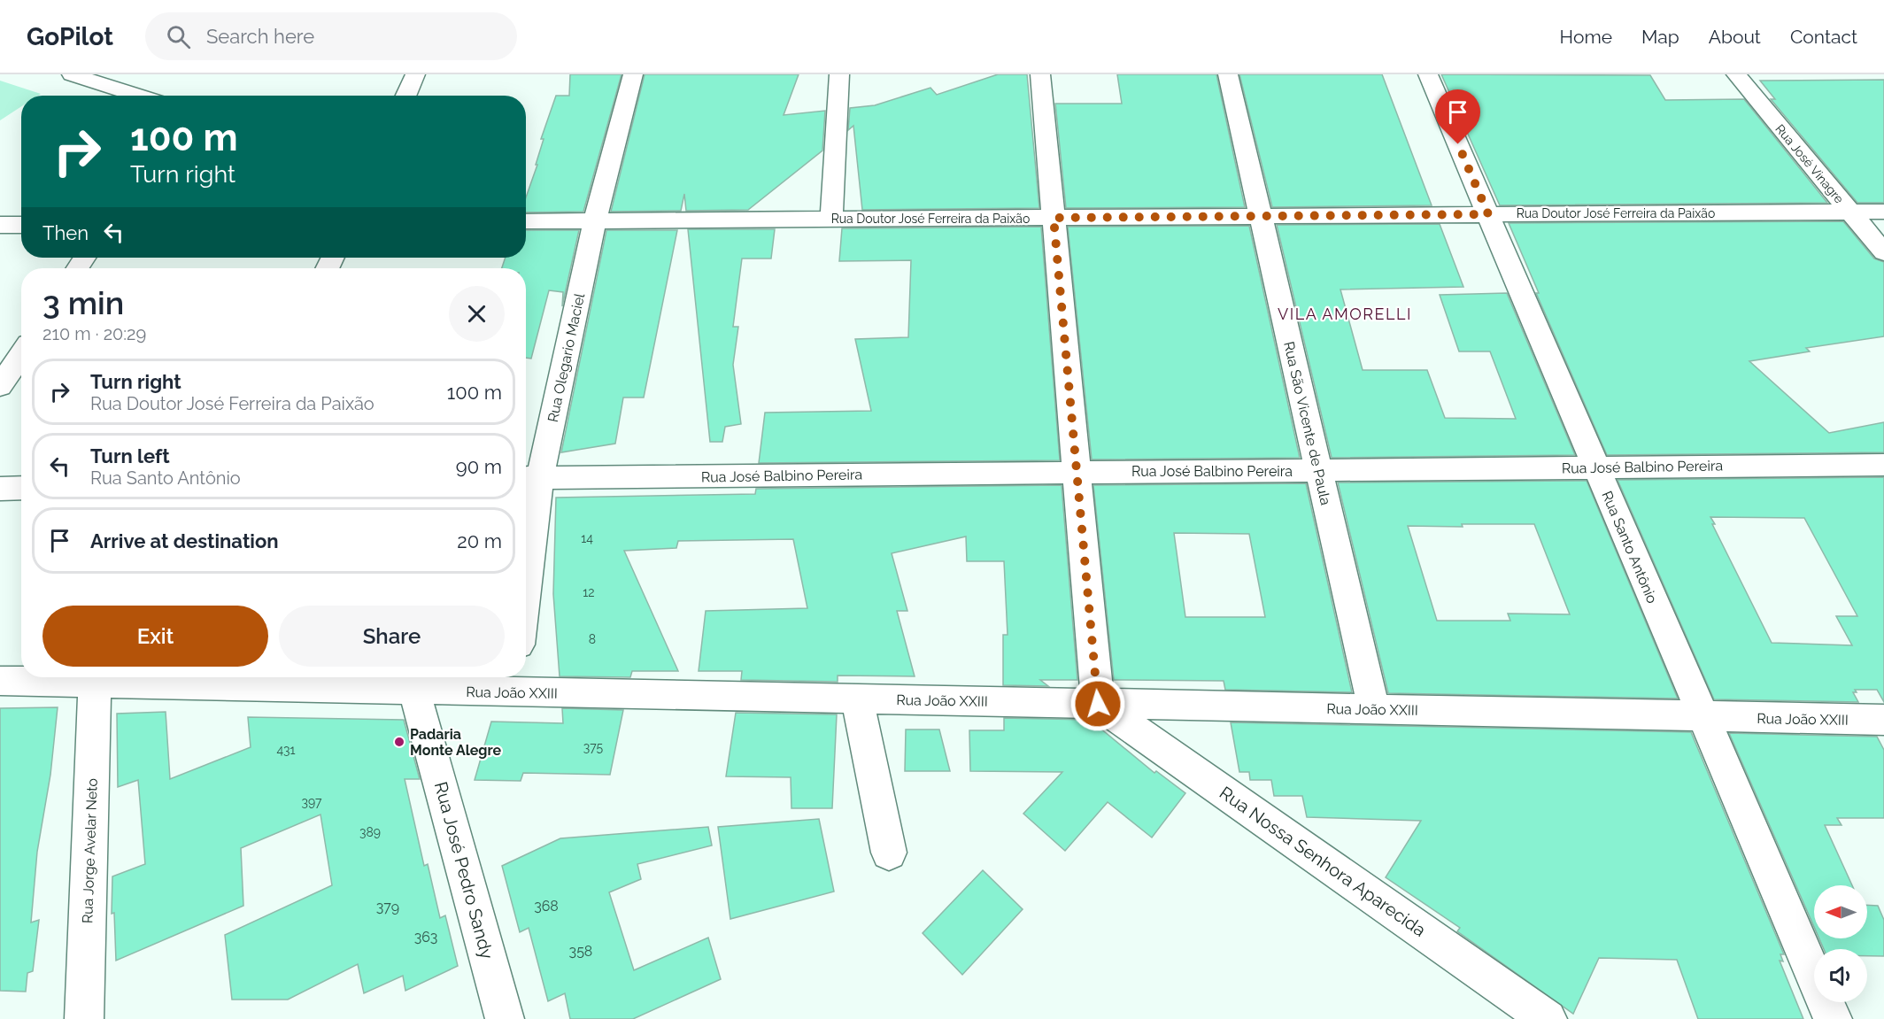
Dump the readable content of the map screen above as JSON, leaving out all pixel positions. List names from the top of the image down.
{
  "streets": {
    "street": [
      "Rua José Vinagre",
      "Rua Doutor José Ferreira da Paixão",
      "Rua Olegario Maciel",
      "Rua São Vicente de Paula",
      "Rua José Balbino Pereira",
      "Rua Santo Antônio",
      "Rua João XXIII",
      "Rua Jorge Avelar Neto",
      "Rua Nossa Senhora Aparecida",
      "Rua José Pedro Sandy"
    ]
  },
  "crossings": [
    ["Rua José Vinagre", "Rua Doutor José Ferreira da Paixão"],
    ["Rua Doutor José Ferreira da Paixão", "Rua Olegario Maciel"],
    ["Rua Doutor José Ferreira da Paixão", "Rua São Vicente de Paula"],
    ["Rua Doutor José Ferreira da Paixão", "Rua Santo Antônio"],
    ["Rua Olegario Maciel", "Rua José Balbino Pereira"],
    ["Rua São Vicente de Paula", "Rua José Balbino Pereira"],
    ["Rua São Vicente de Paula", "Rua João XXIII"],
    ["Rua José Balbino Pereira", "Rua Santo Antônio"],
    ["Rua Santo Antônio", "Rua João XXIII"],
    ["Rua João XXIII", "Rua Jorge Avelar Neto"],
    ["Rua João XXIII", "Rua Nossa Senhora Aparecida"],
    ["Rua João XXIII", "Rua José Pedro Sandy"]
  ],
  "districts": ["VILA AMORELLI"],
  "places": ["Padaria Monte Alegre"],
  "house_numbers": [
    "14",
    "12",
    "8",
    "375",
    "431",
    "397",
    "389",
    "368",
    "379",
    "363",
    "358"
  ],
  "north": "left",
  "page": {
    "header": "GoPilot",
    "search": "Search here",
    "nav": [
      "Home",
      "Map",
      "About",
      "Contact"
    ],
    "turn": ["100 m", "Turn right"],
    "then": "Then",
    "heading": ["3 min", "210 m · 20:29"],
    "list": [
      {
        "name": "Turn right",
        "note": "Rua Doutor José Ferreira da Paixão",
        "value": "100 m"
      },
      {
        "name": "Turn left",
        "note": "Rua Santo Antônio",
        "value": "90 m"
      },
      {
        "name": "Arrive at destination",
        "value": "20 m"
      }
    ],
    "buttons": ["Exit", "Share"]
  }
}
